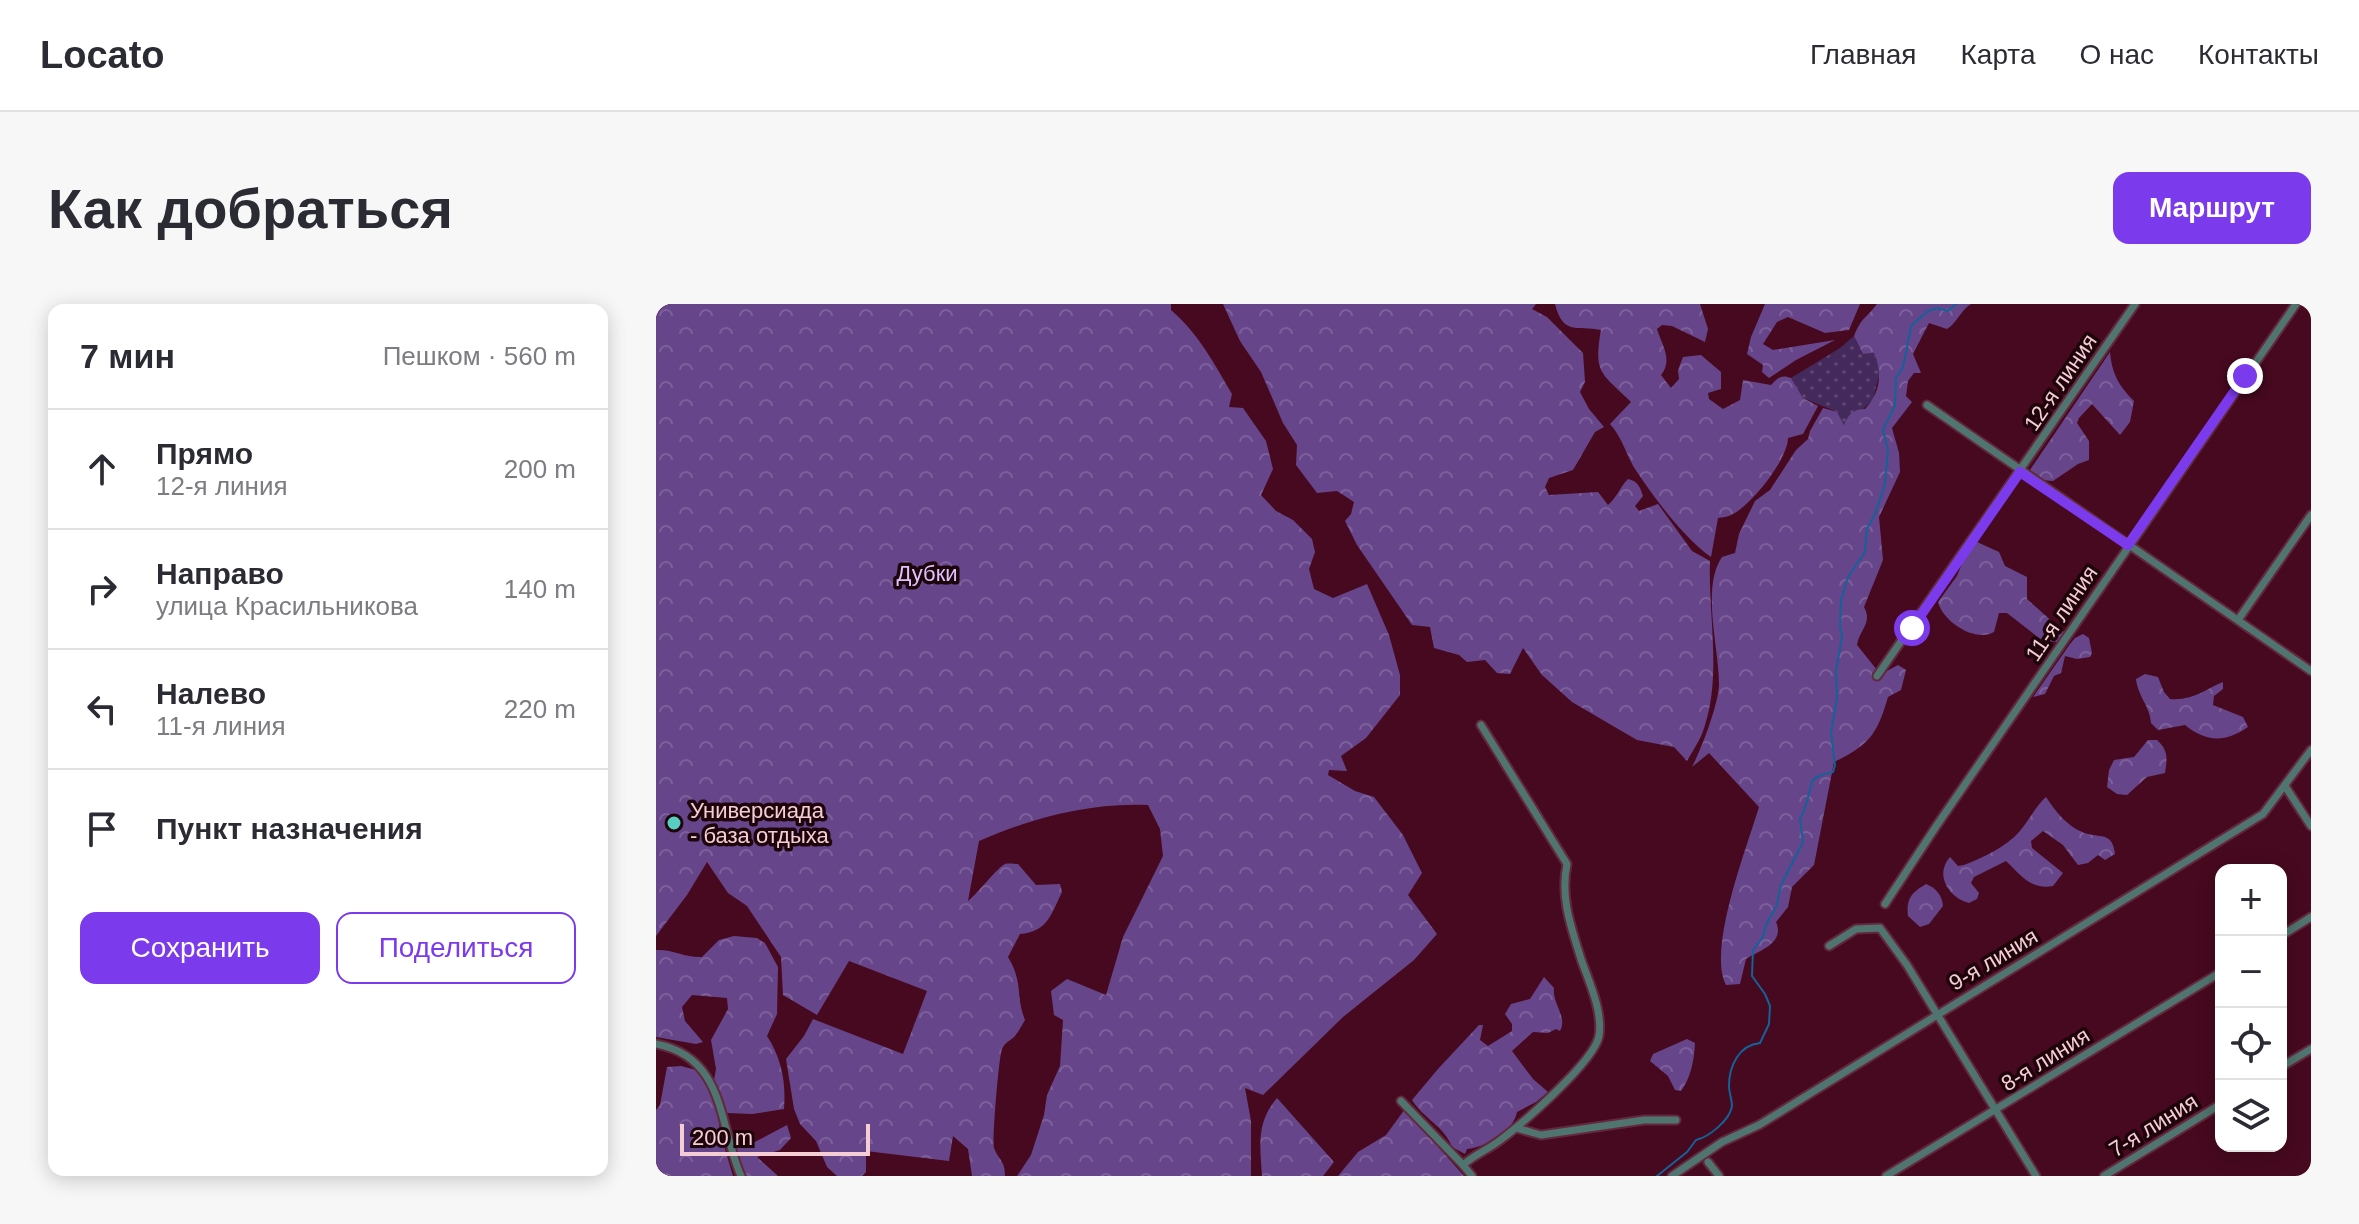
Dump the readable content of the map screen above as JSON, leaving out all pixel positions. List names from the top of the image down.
{
  "streets": {
    "street": [
      "12-я линия",
      "11-я линия",
      "9-я линия",
      "8-я линия",
      "7-я линия"
    ]
  },
  "parks": ["Дубки"],
  "places": ["Универсиада - база отдыха"],
  "scale_bar": "200 m",
  "page": {
    "header": "Locato",
    "nav": [
      "Главная",
      "Карта",
      "О нас",
      "Контакты"
    ],
    "buttons": [
      "Маршрут",
      ["Сохранить", "Поделиться"]
    ],
    "title": "Как добраться",
    "heading": ["7 мин", "Пешком · 560 m"],
    "list": [
      ["Прямо", "12-я линия", "200 m"],
      ["Направо", "улица Красильникова", "140 m"],
      ["Налево", "11-я линия", "220 m"],
      "Пункт назначения"
    ],
    "map_buttons": ["+", "−"],
    "scale": "200 m"
  }
}
